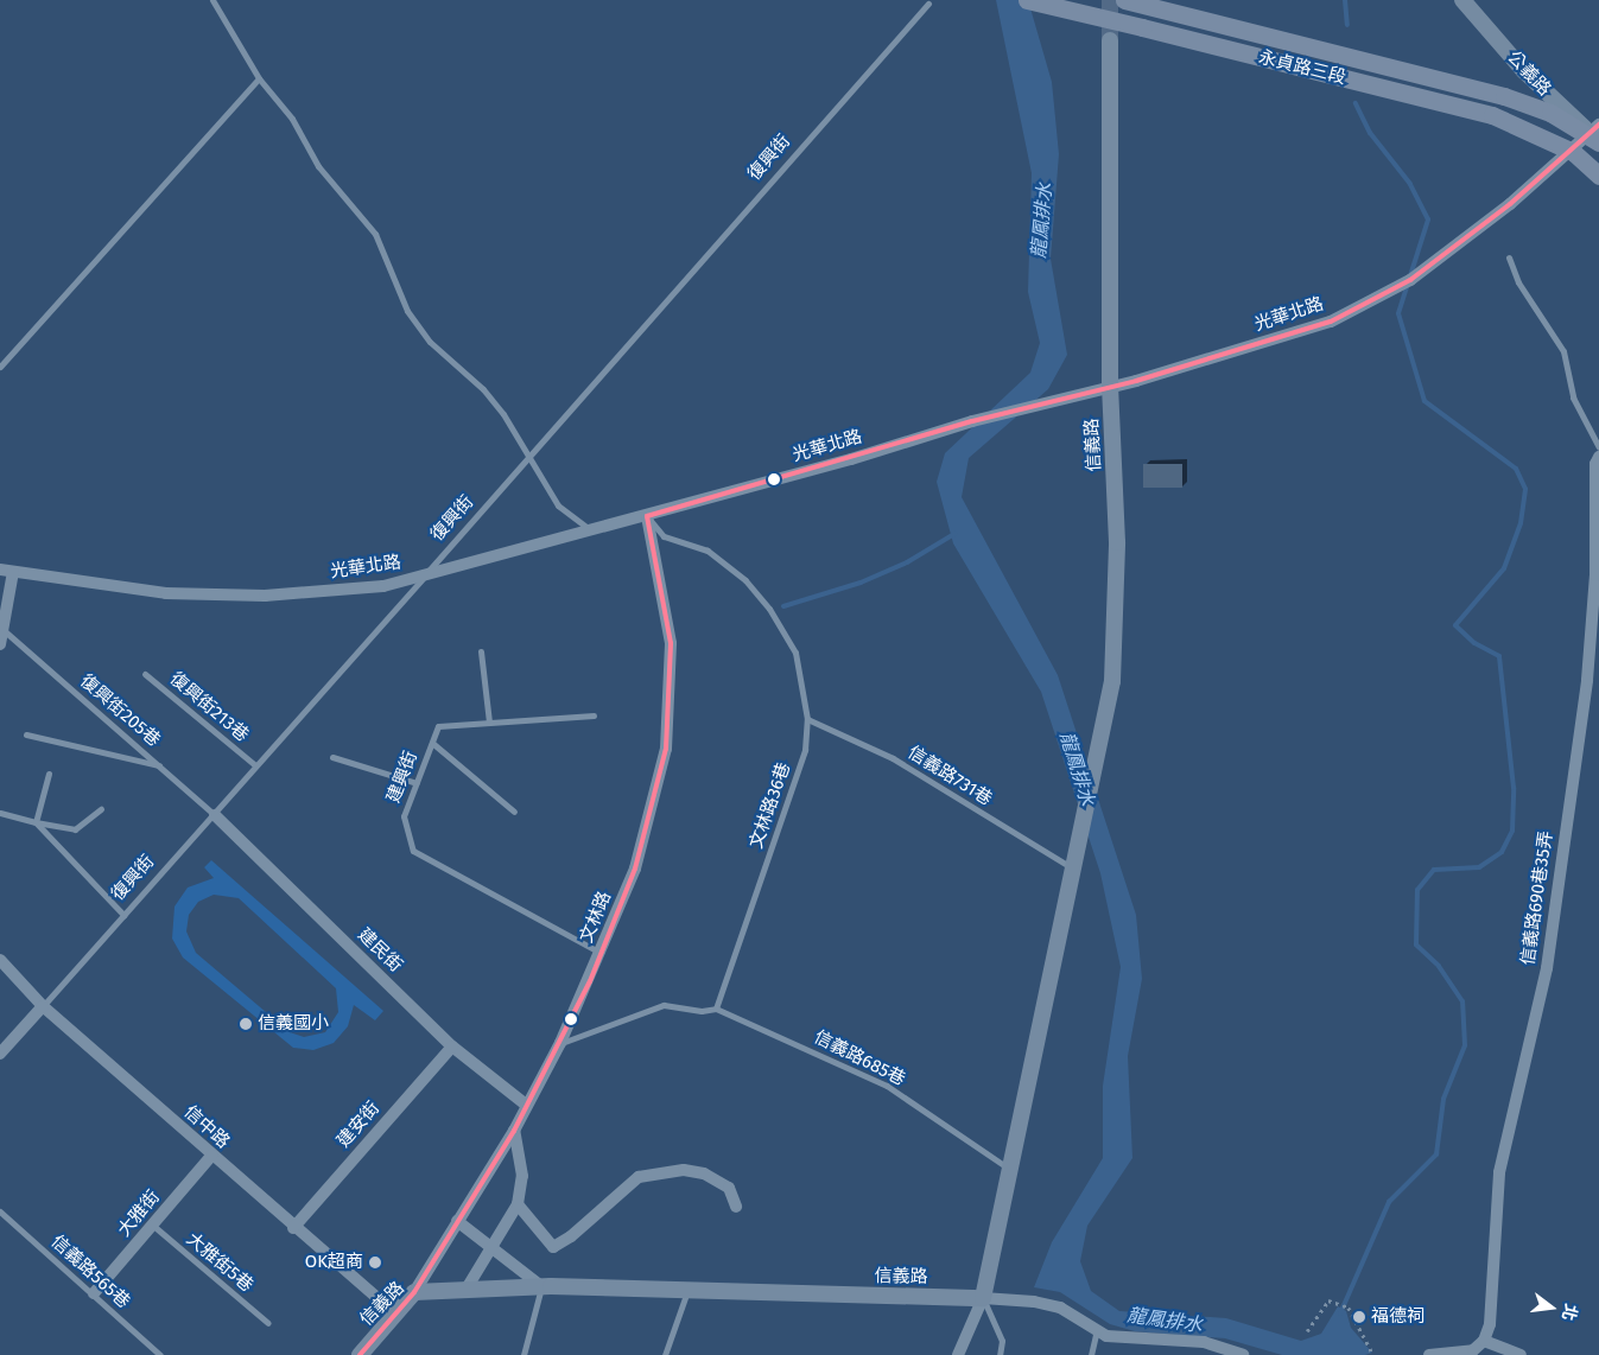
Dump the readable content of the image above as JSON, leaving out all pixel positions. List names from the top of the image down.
{
  "streets": {
    "main road": ["永貞路三段"],
    "street": [
      "公義路",
      "復興街",
      "光華北路",
      "信義路",
      "信義路690巷35弄",
      "文林路",
      "建民街",
      "建安街",
      "信中路",
      "大雅街"
    ],
    "lane": [
      "復興街213巷",
      "復興街205巷",
      "信義路731巷",
      "建興街",
      "文林路36巷",
      "信義路685巷",
      "大雅街5巷",
      "信義路565巷"
    ]
  },
  "crossings": [
    ["永貞路三段", "公義路"],
    ["永貞路三段", "光華北路"],
    ["公義路", "光華北路"],
    ["復興街", "光華北路"],
    ["復興街", "復興街213巷"],
    ["復興街", "復興街205巷"],
    ["復興街", "建民街"],
    ["復興街", "信中路"],
    ["光華北路", "信義路"],
    ["光華北路", "文林路36巷"],
    ["光華北路", "文林路"],
    ["信義路", "信義路731巷"],
    ["信義路", "文林路"],
    ["信義路", "信中路"],
    ["復興街205巷", "建民街"],
    ["信義路731巷", "文林路36巷"],
    ["建興街", "文林路"],
    ["文林路36巷", "文林路"],
    ["文林路36巷", "信義路685巷"],
    ["文林路", "建民街"],
    ["建民街", "建安街"],
    ["建安街", "信中路"],
    ["信中路", "大雅街"],
    ["大雅街", "大雅街5巷"],
    ["大雅街", "信義路565巷"]
  ],
  "water": ["龍鳳排水"],
  "places": ["信義國小", "OK超商", "福德祠"],
  "north": "right"
}
